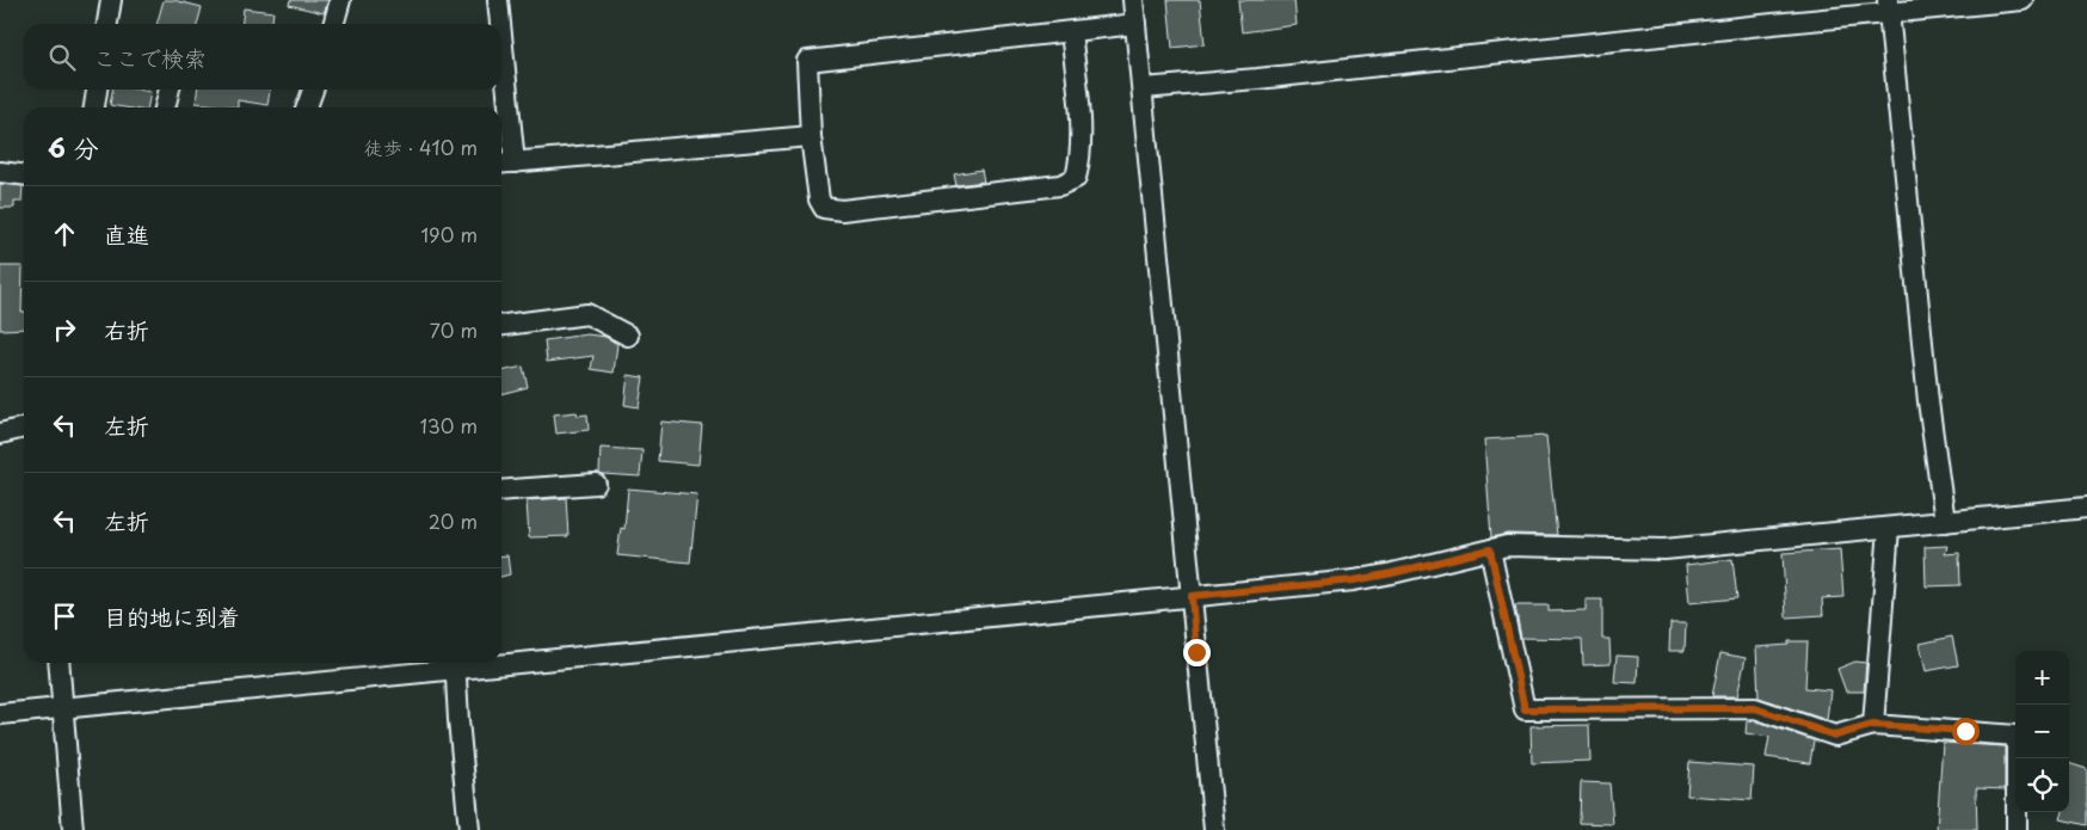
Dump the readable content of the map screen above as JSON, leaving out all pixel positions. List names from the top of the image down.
{
  "page": {
    "search": "ここで検索",
    "heading": ["6 分", "徒歩 · 410 m"],
    "list": [
      ["直進", "190 m"],
      ["右折", "70 m"],
      ["左折", "130 m"],
      ["左折", "20 m"],
      "目的地に到着"
    ],
    "map_buttons": ["+", "−"]
  }
}
